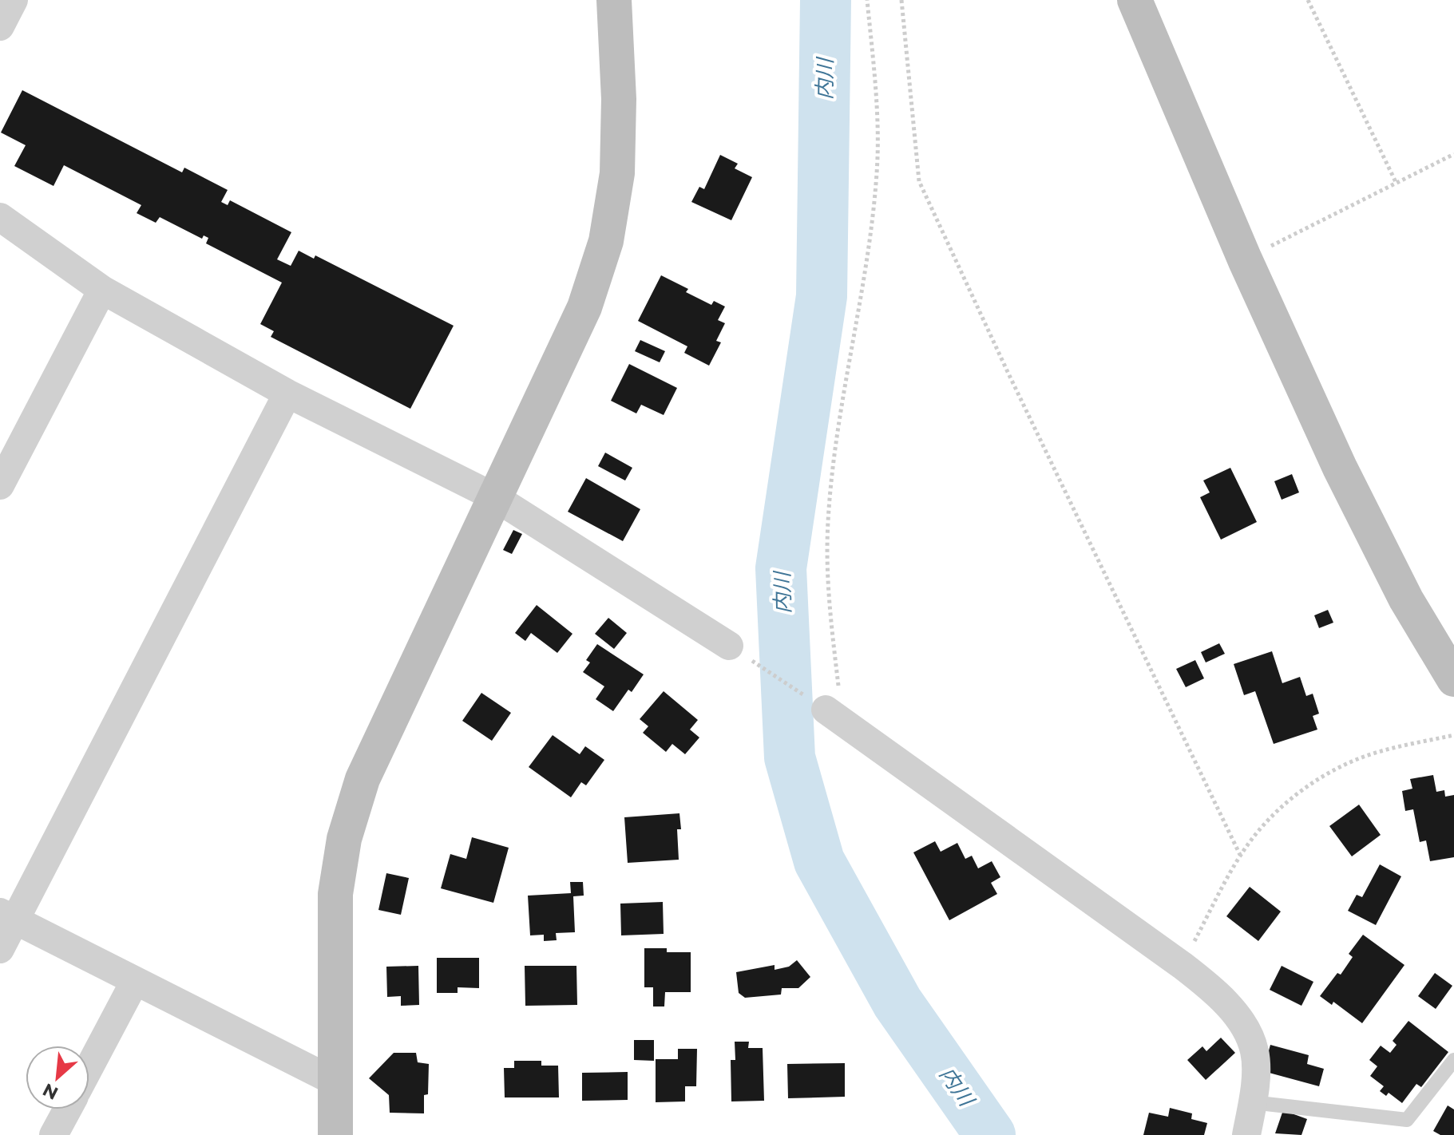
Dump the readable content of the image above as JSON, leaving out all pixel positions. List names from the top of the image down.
{
  "water": ["内川"],
  "north": "bottom left"
}
